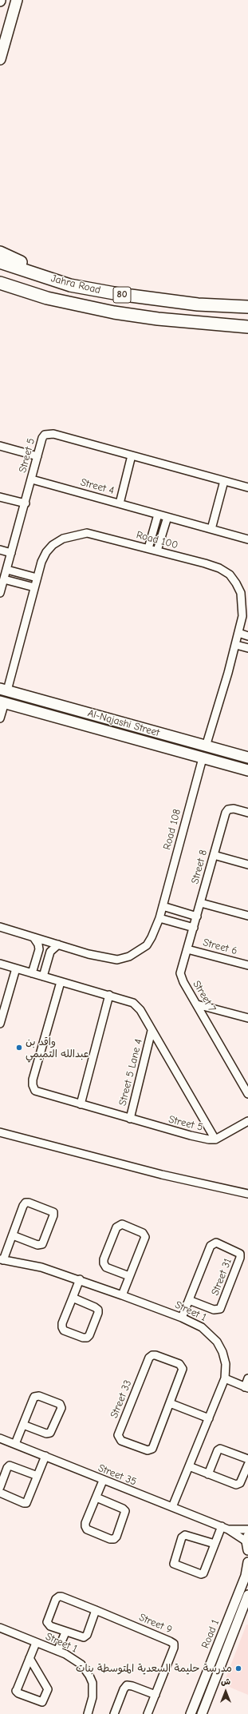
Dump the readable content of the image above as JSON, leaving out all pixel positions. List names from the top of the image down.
{
  "streets": {
    "highway": ["Jahra Road", "80"],
    "main road": ["Al-Najashi Street"],
    "street": [
      "Street 5",
      "Street 4",
      "Road 100",
      "Road 108",
      "Street 8",
      "Street 6",
      "Street 7",
      "Street 5 Lane 4",
      "Street 31",
      "Street 1",
      "Street 33",
      "Street 35",
      "Street 9",
      "Road 1"
    ]
  },
  "crossings": [
    ["Street 5", "Street 4"],
    ["Street 5", "Street 5 Lane 4"],
    ["Road 100", "Al-Najashi Street"],
    ["Al-Najashi Street", "Road 108"],
    ["Street 8", "Street 7"],
    ["Street 6", "Street 7"],
    ["Street 31", "Street 1"],
    ["Street 1", "Street 35"]
  ],
  "places": ["واقد بن عبدالله التميمي", "مدرسة حليمة السعدية المتوسطة بنات"],
  "north": "top"
}
